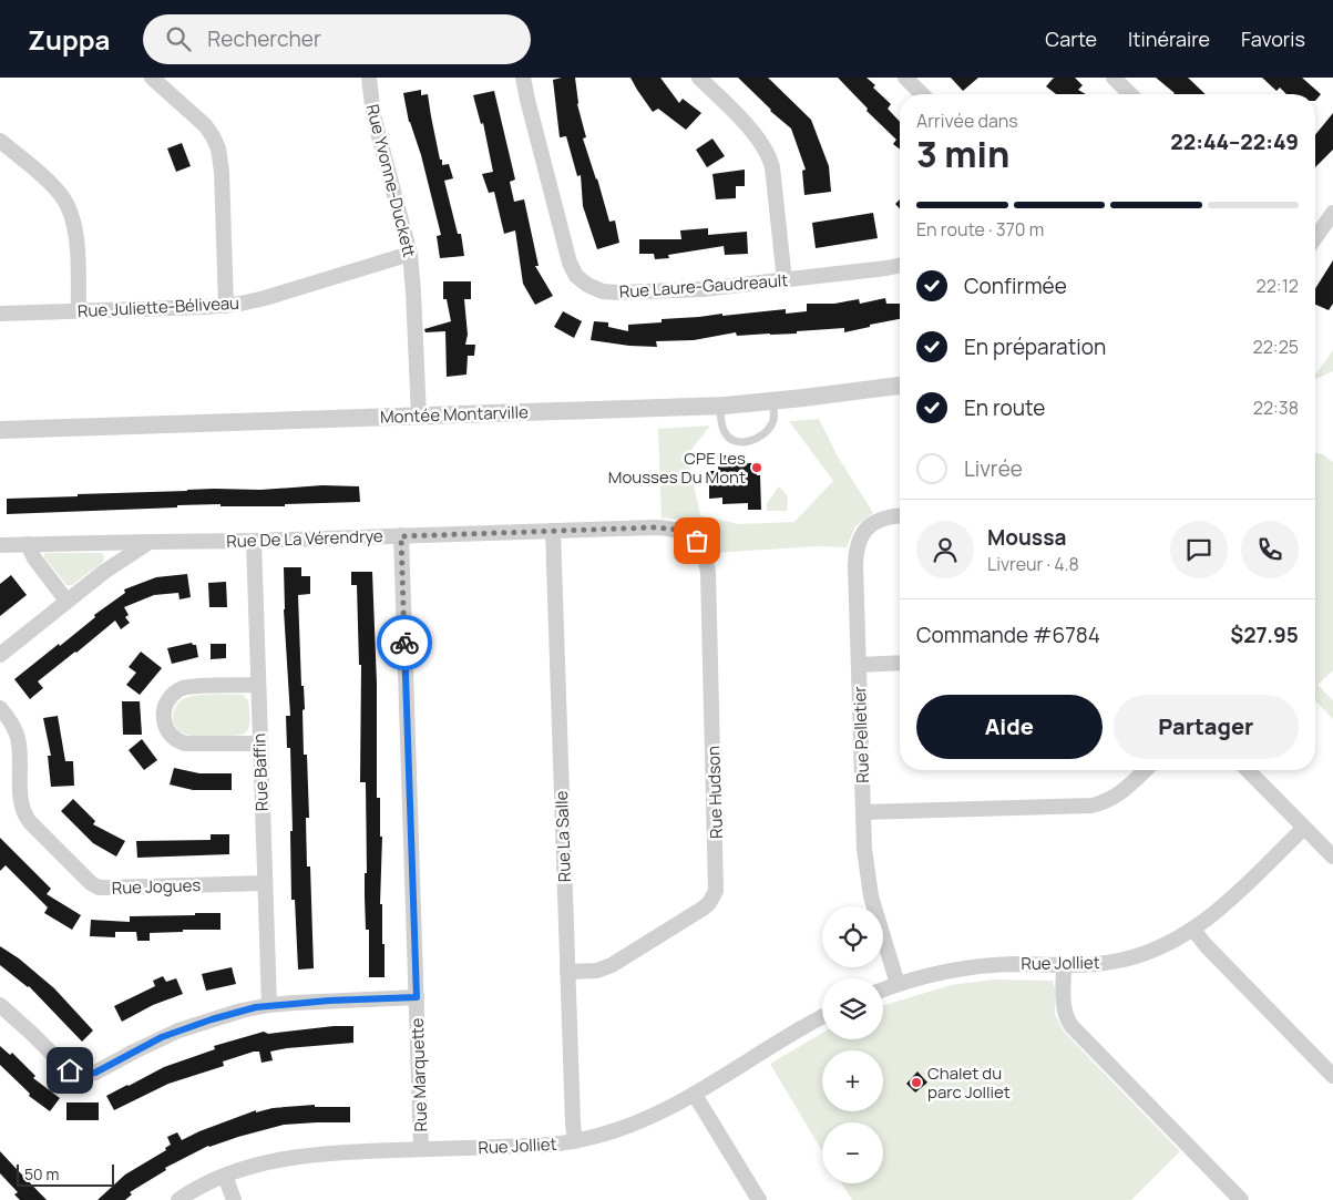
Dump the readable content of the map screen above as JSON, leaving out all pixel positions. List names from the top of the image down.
{
  "streets": {
    "street": [
      "Rue Yvonne-Duckett",
      "Rue Laure-Gaudreault",
      "Rue Juliette-Béliveau",
      "Montée Montarville",
      "Rue De La Vérendrye",
      "Rue Pelletier",
      "Rue Baffin",
      "Rue Hudson",
      "Rue La Salle",
      "Rue Jogues",
      "Rue Jolliet",
      "Rue Marquette"
    ]
  },
  "crossings": [
    ["Rue Yvonne-Duckett", "Rue Juliette-Béliveau"],
    ["Rue Yvonne-Duckett", "Montée Montarville"],
    ["Rue De La Vérendrye", "Rue Baffin"],
    ["Rue De La Vérendrye", "Rue Hudson"],
    ["Rue De La Vérendrye", "Rue La Salle"],
    ["Rue De La Vérendrye", "Rue Marquette"],
    ["Rue Pelletier", "Rue Jolliet"],
    ["Rue Baffin", "Rue Jogues"],
    ["Rue Hudson", "Rue La Salle"],
    ["Rue La Salle", "Rue Jolliet"],
    ["Rue Jolliet", "Rue Marquette"]
  ],
  "places": ["CPE Les Mousses Du Mont", "Chalet du parc Jolliet"],
  "scale_bar": "50 m",
  "page": {
    "header": "Zuppa",
    "search": "Rechercher",
    "nav": ["Carte", "Itinéraire", "Favoris"],
    "heading": ["3 min", "Arrivée dans", "22:44–22:49"],
    "panel": [
      "Moussa",
      "Livreur · 4.8",
      "Commande #6784",
      "$27.95"
    ],
    "bar": "En route · 370 m",
    "list": [
      ["Confirmée", "22:12"],
      ["En préparation", "22:25"],
      ["En route", "22:38"],
      "Livrée"
    ],
    "buttons": ["Aide", "Partager"],
    "map_buttons": ["+", "−"],
    "scale": "50 m"
  }
}
